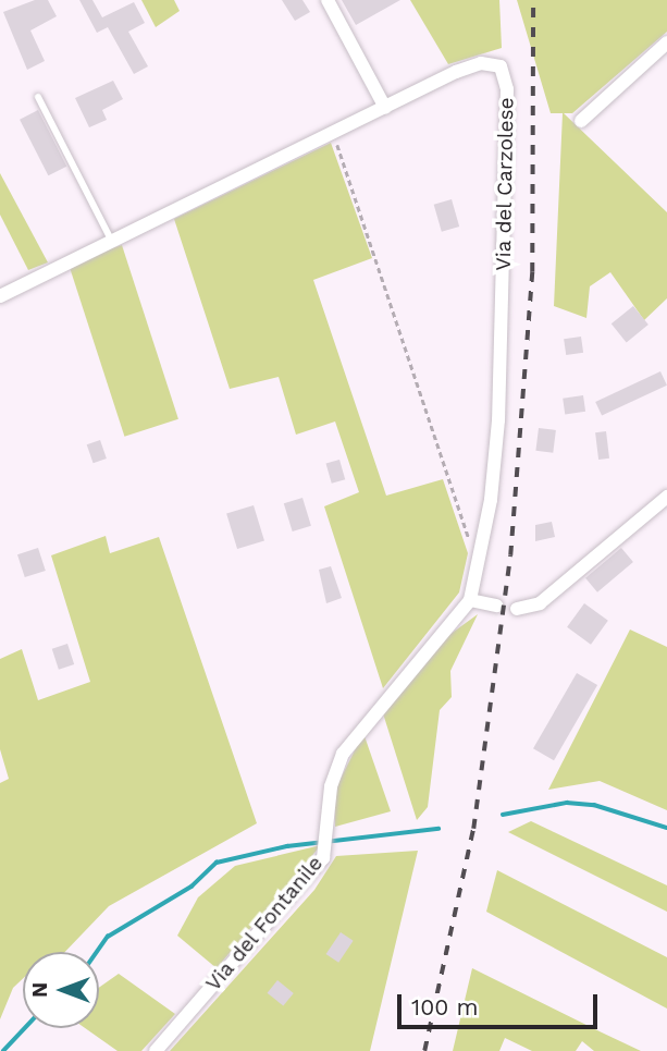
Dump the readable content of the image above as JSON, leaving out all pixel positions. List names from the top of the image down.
{
  "streets": {
    "street": ["Via del Carzolese", "Via del Fontanile"]
  },
  "crossings": [
    ["Via del Carzolese", "Via del Fontanile"]
  ],
  "scale_bar": "100 m",
  "north": "left"
}
